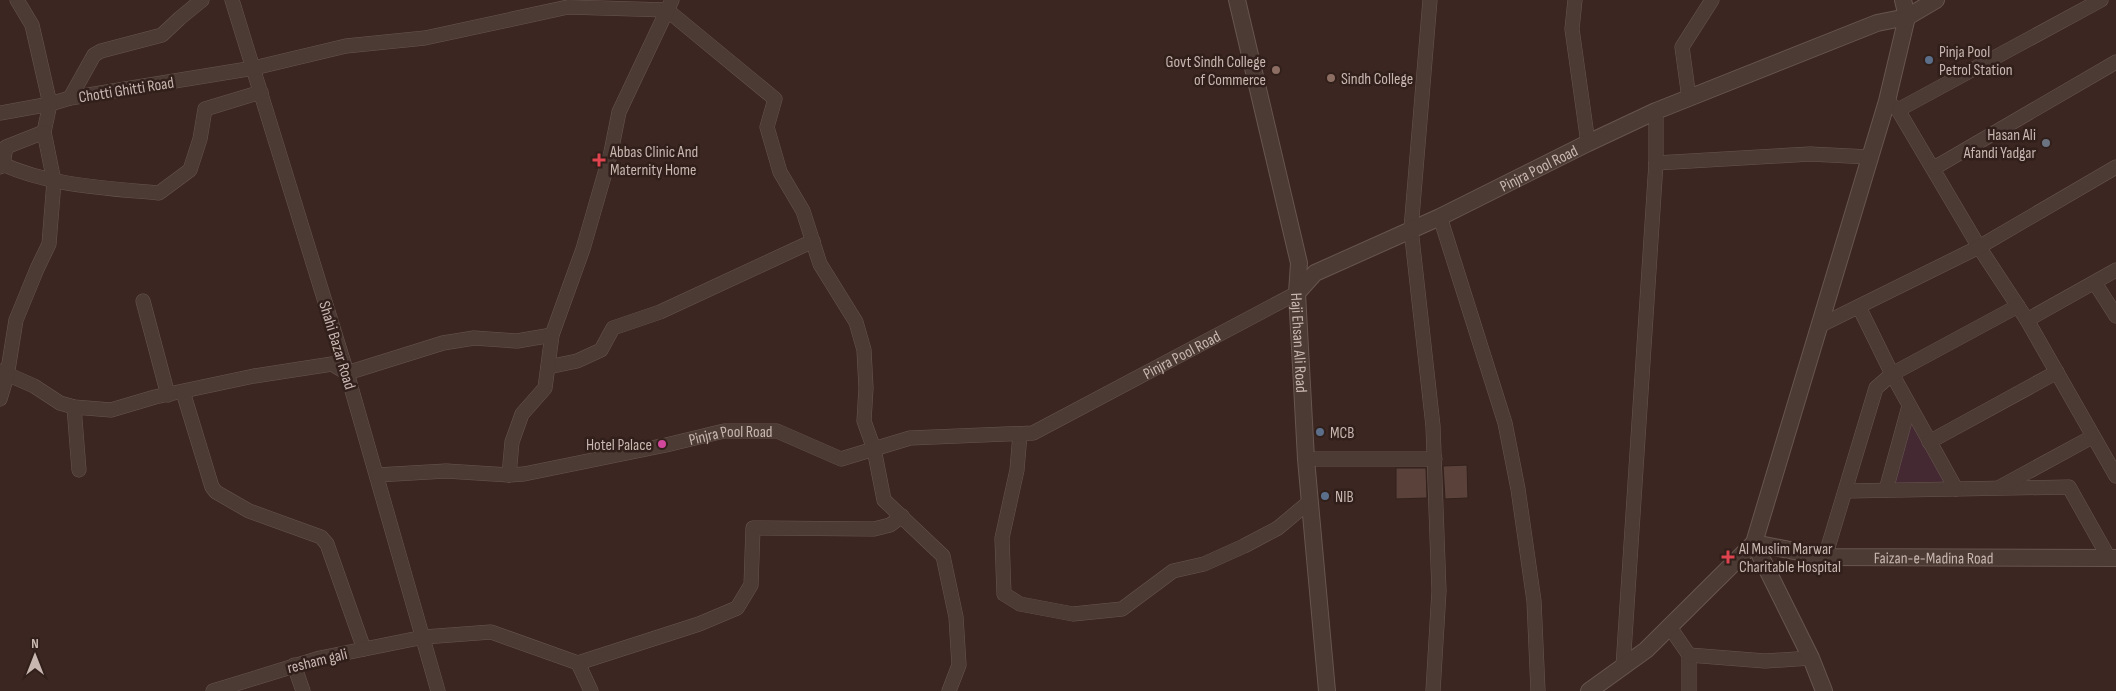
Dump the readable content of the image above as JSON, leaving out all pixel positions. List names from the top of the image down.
{
  "streets": {
    "street": [
      "Chotti Ghitti Road",
      "Pinjra Pool Road",
      "Haji Ehsan Ali Road",
      "Shahi Bazar Road",
      "Faizan-e-Madina Road",
      "resham gali"
    ]
  },
  "crossings": [
    ["Chotti Ghitti Road", "Shahi Bazar Road"],
    ["Pinjra Pool Road", "Haji Ehsan Ali Road"],
    ["Pinjra Pool Road", "Shahi Bazar Road"],
    ["Shahi Bazar Road", "resham gali"]
  ],
  "places": {
    "other": [
      "Pinja Pool Petrol Station",
      "Govt Sindh College of Commerce",
      "Sindh College",
      "Hasan Ali Afandi Yadgar",
      "MCB",
      "Hotel Palace",
      "NIB"
    ],
    "health": ["Abbas Clinic And Maternity Home", "Al Muslim Marwar Charitable Hospital"]
  },
  "north": "top"
}
